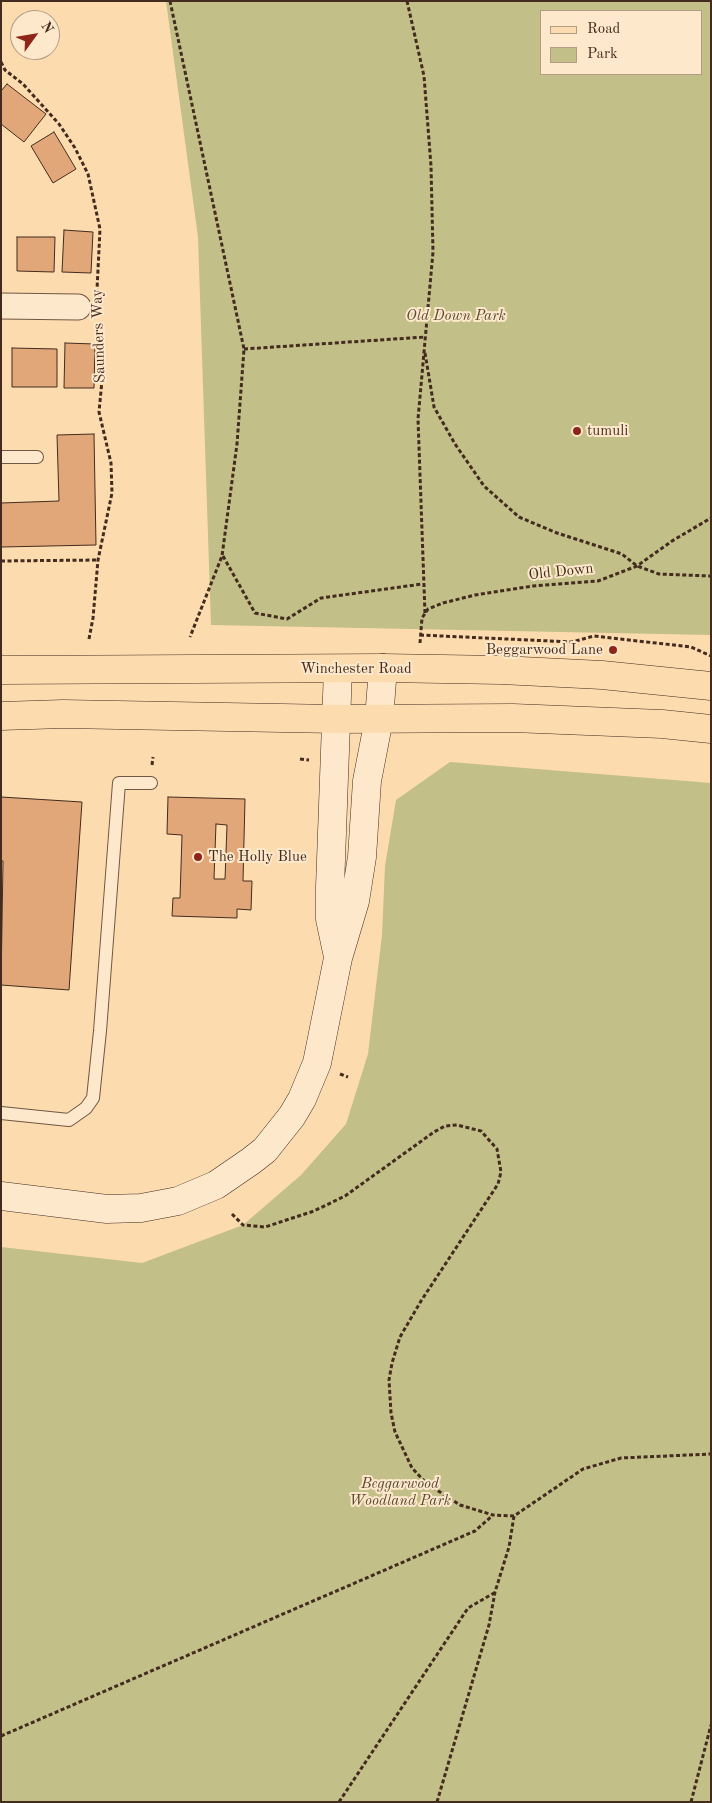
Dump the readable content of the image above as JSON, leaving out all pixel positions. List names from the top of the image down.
{
  "streets": {
    "main road": ["Winchester Road"],
    "street": ["Saunders Way"],
    "path": ["Old Down"]
  },
  "parks": ["Old Down Park", "Beggarwood Woodland Park"],
  "places": ["tumuli", "Beggarwood Lane", "The Holly Blue"],
  "legend": ["Road", "Park"],
  "north": "top right"
}
